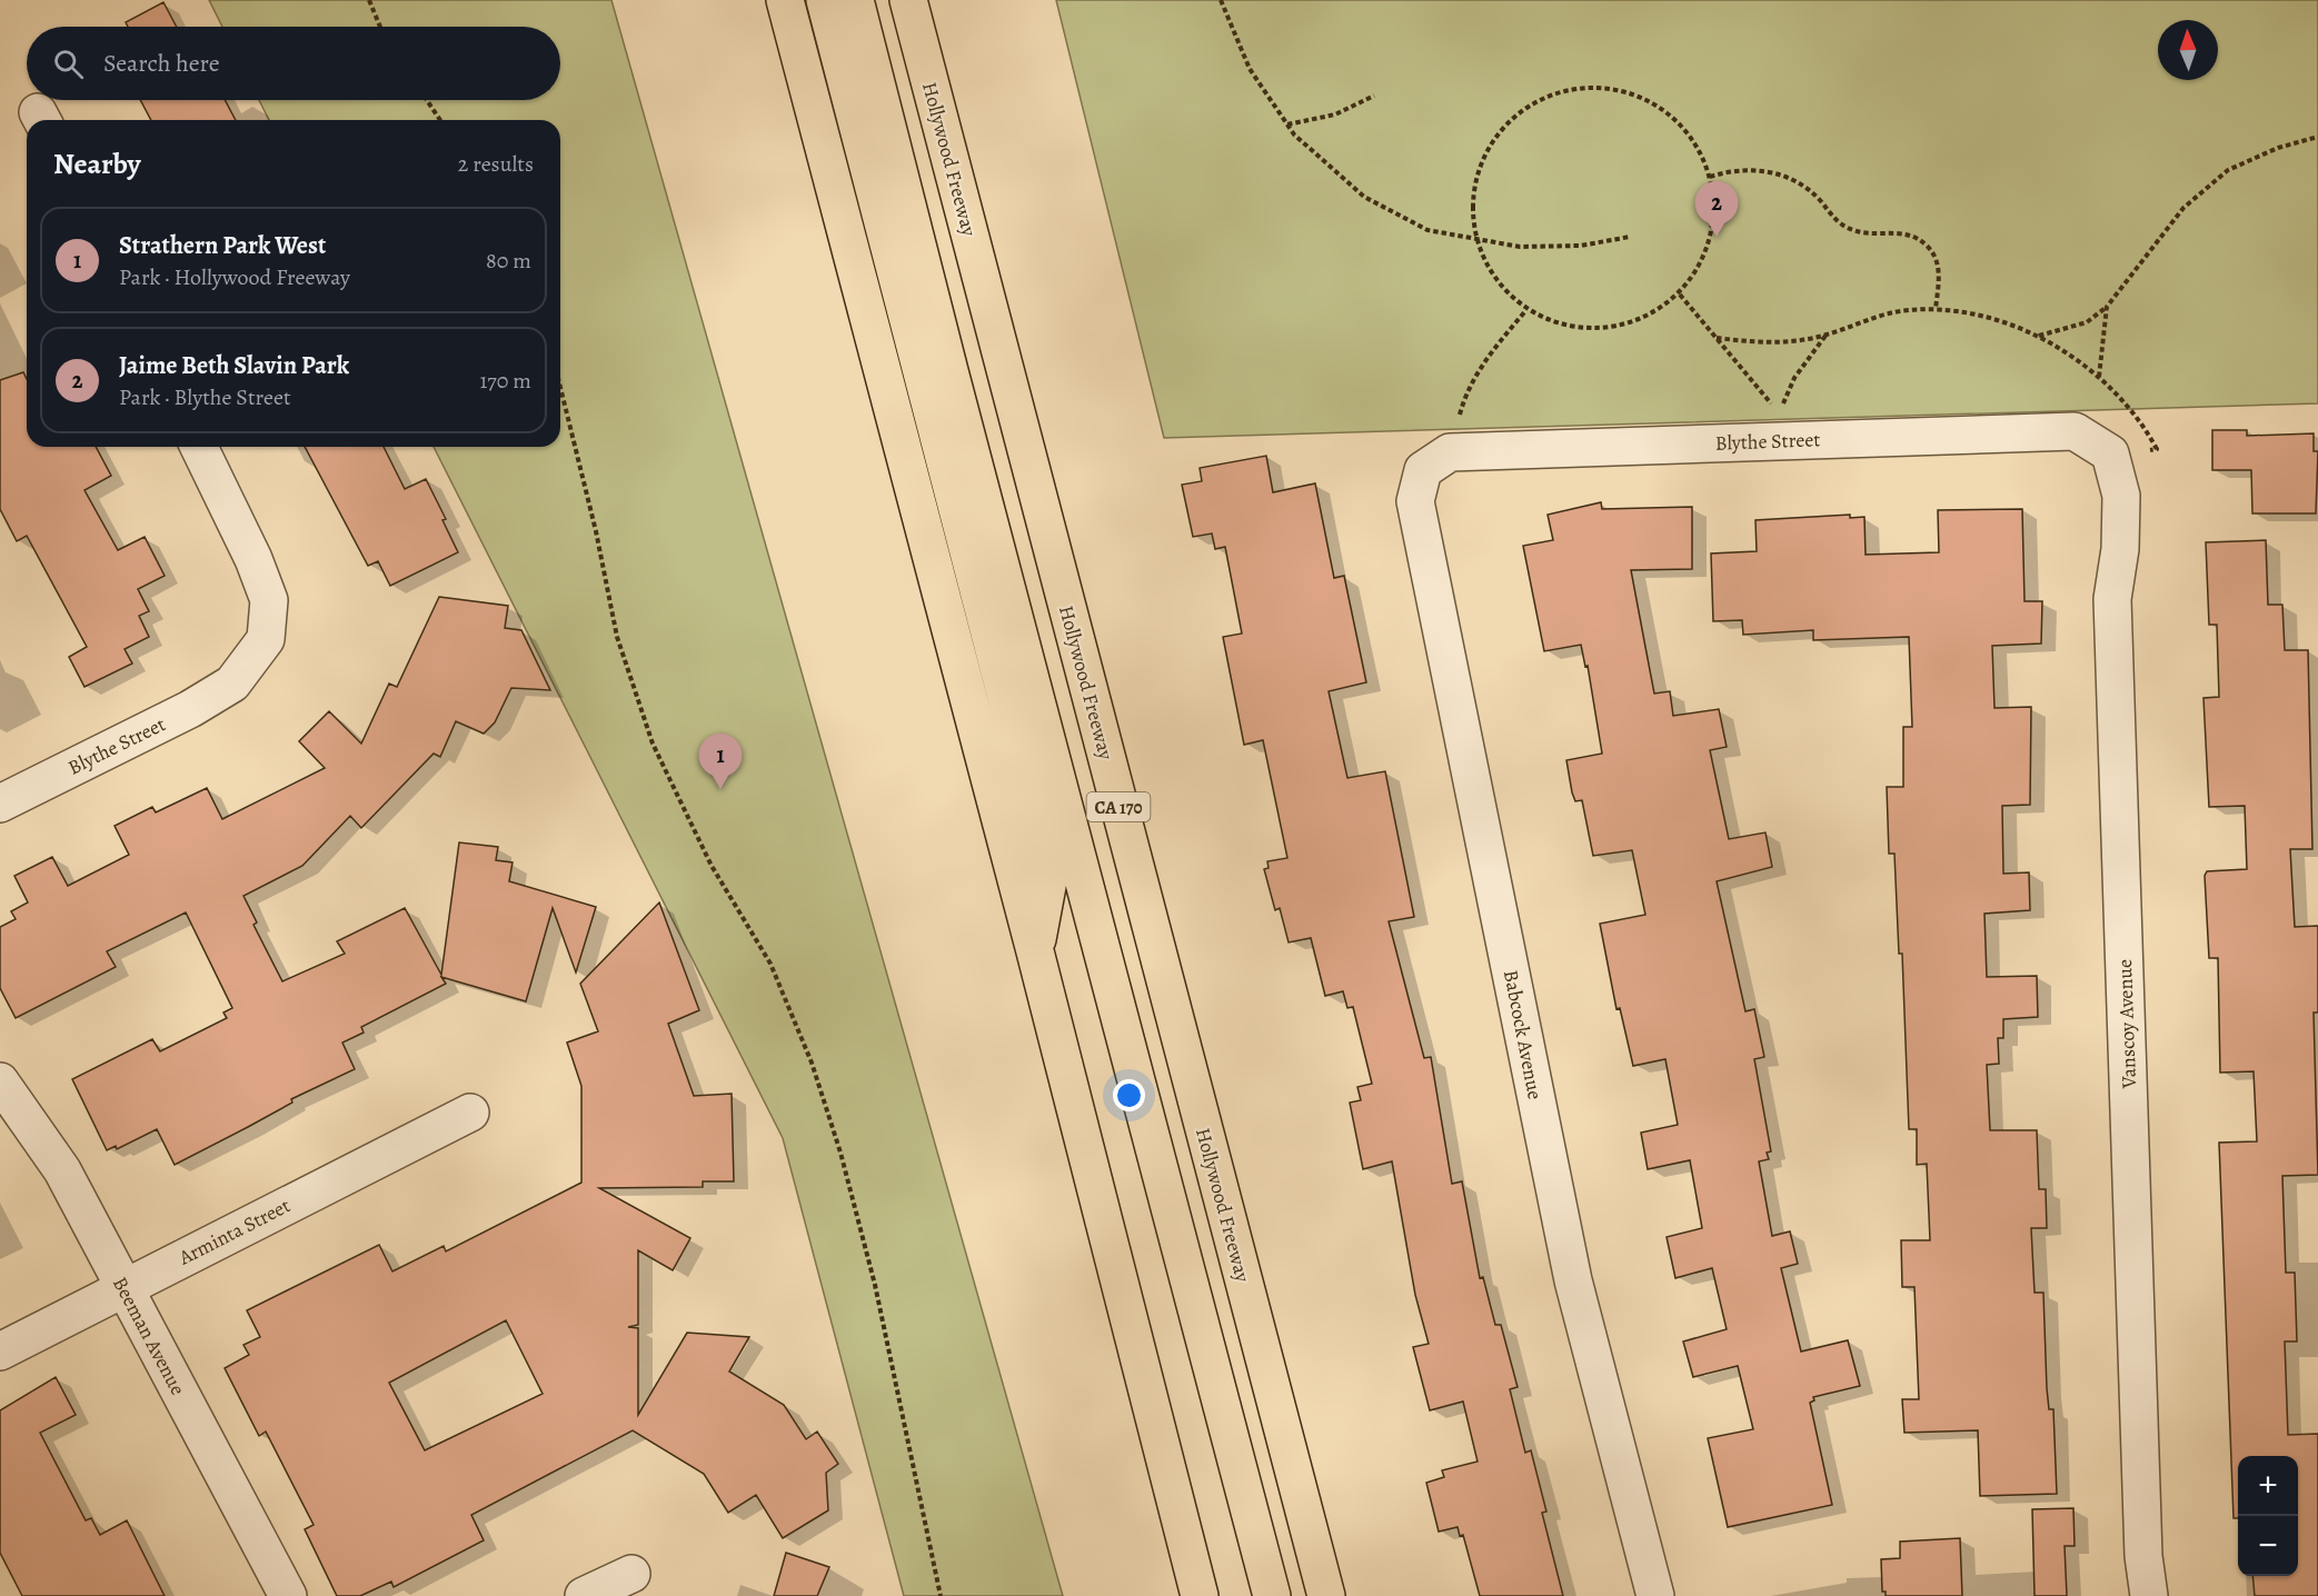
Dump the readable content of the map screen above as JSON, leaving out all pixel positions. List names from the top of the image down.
{
  "streets": {
    "highway": ["Hollywood Freeway", "CA 170"],
    "street": [
      "Blythe Street",
      "Vanscoy Avenue",
      "Babcock Avenue",
      "Arminta Street",
      "Beeman Avenue"
    ]
  },
  "crossings": [
    ["Blythe Street", "Vanscoy Avenue"],
    ["Blythe Street", "Babcock Avenue"],
    ["Arminta Street", "Beeman Avenue"]
  ],
  "north": "top",
  "page": {
    "search": "Search here",
    "heading": ["Nearby", "2 results"],
    "pins": ["2", "1"],
    "list": [
      {
        "mark": "1",
        "name": "Strathern Park West",
        "note": "Park · Hollywood Freeway",
        "value": "80 m"
      },
      {
        "mark": "2",
        "name": "Jaime Beth Slavin Park",
        "note": "Park · Blythe Street",
        "value": "170 m"
      }
    ],
    "map_buttons": ["+", "−"]
  }
}
